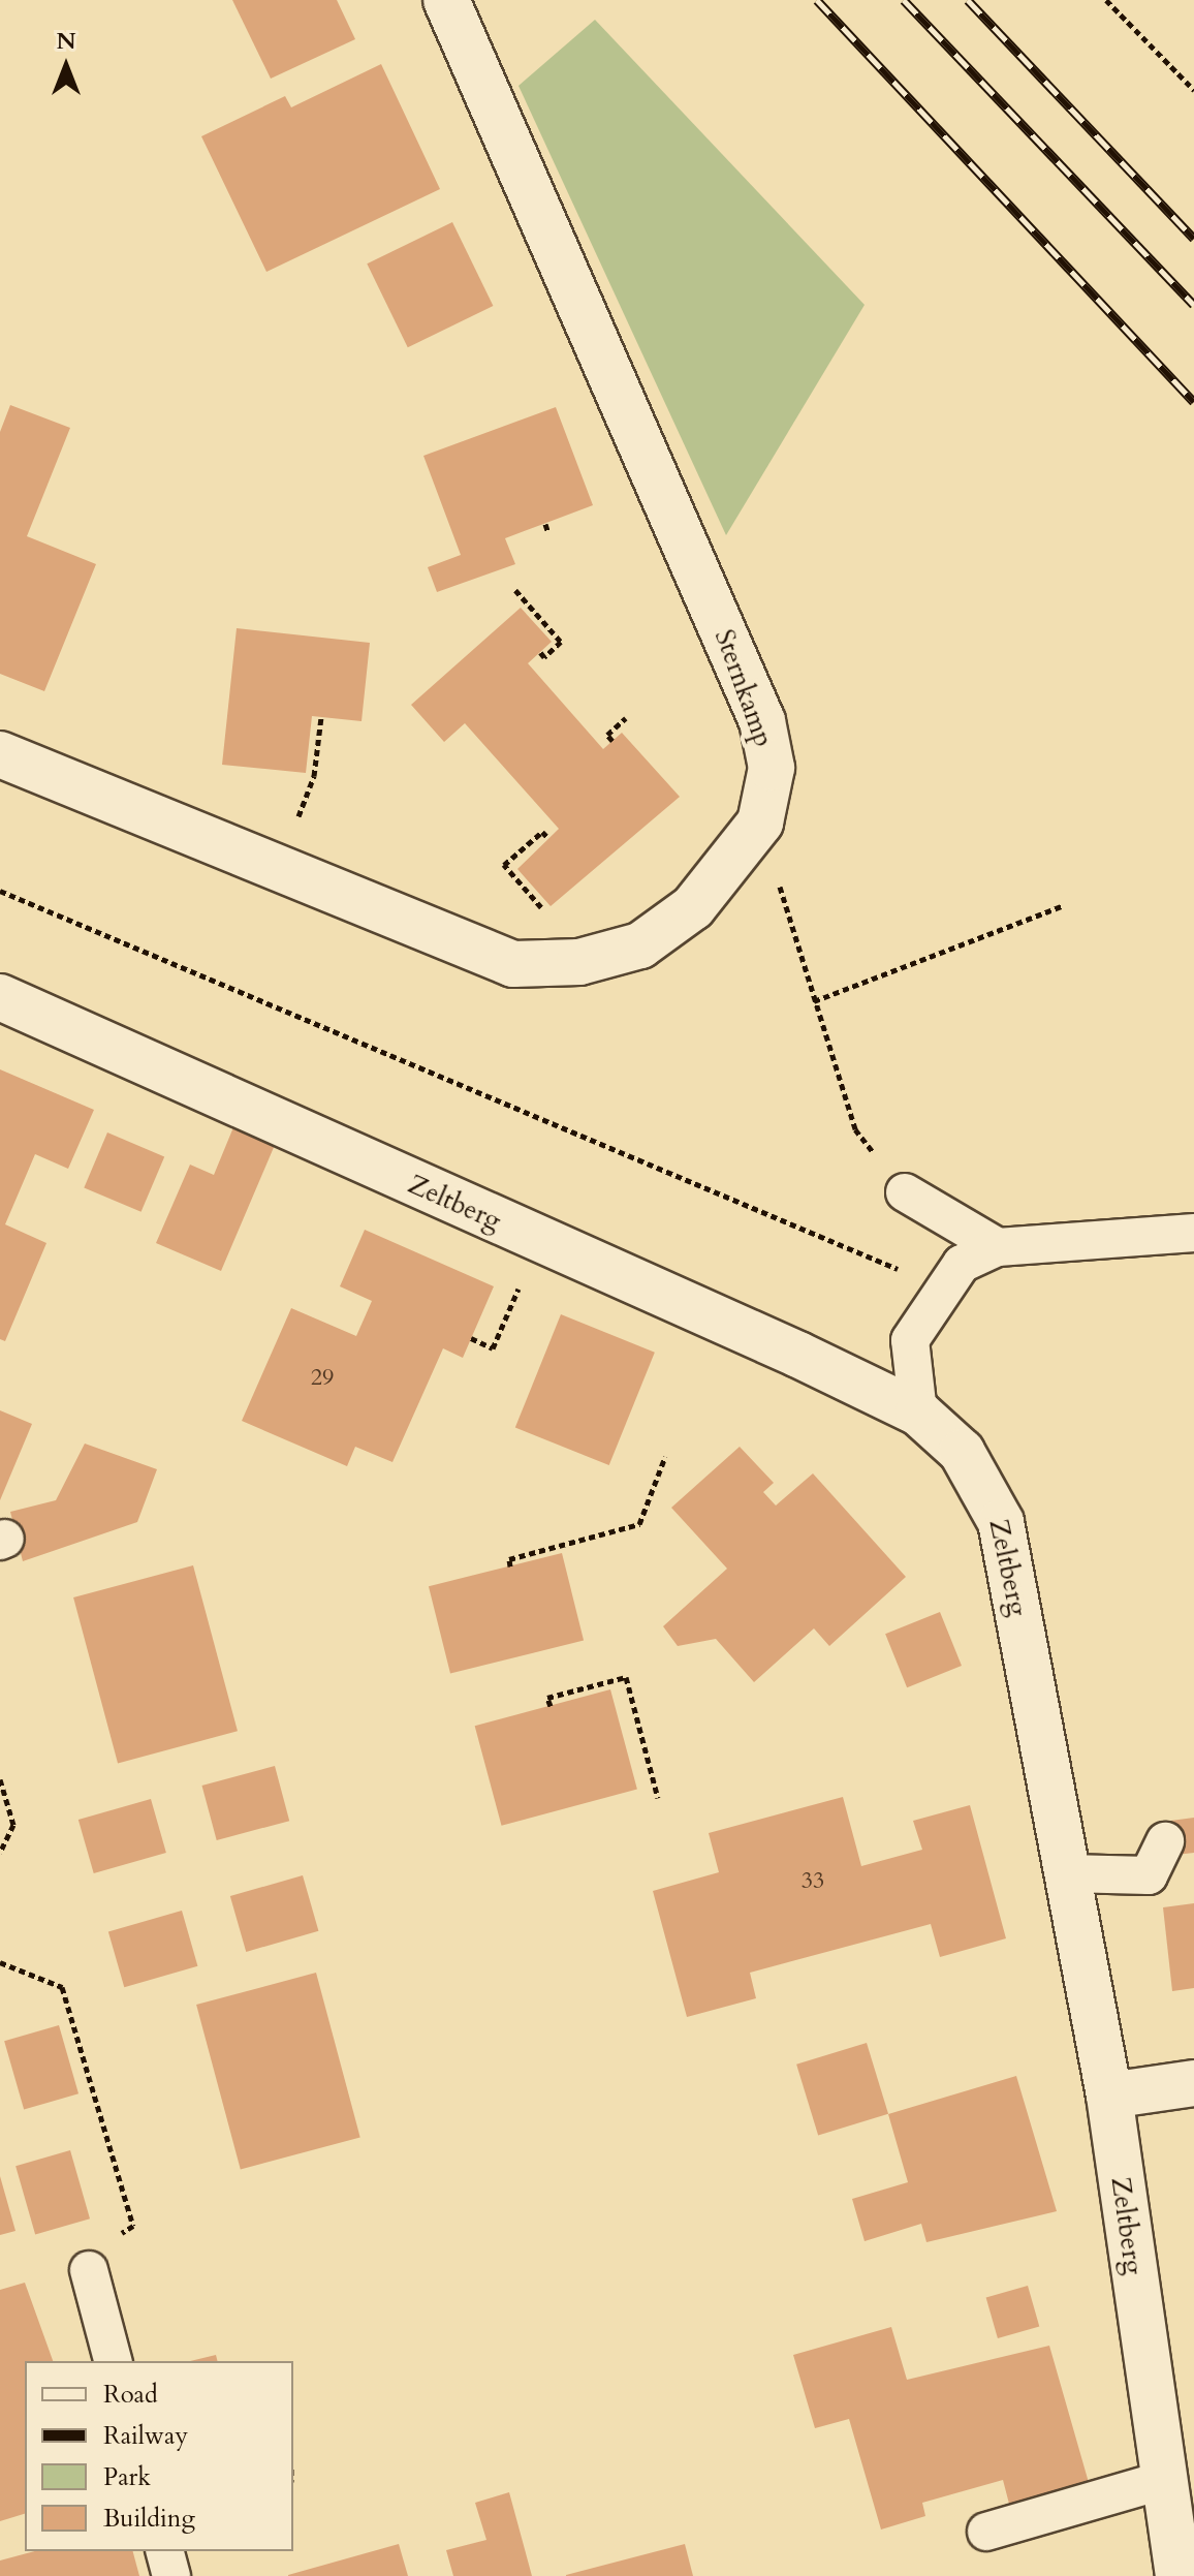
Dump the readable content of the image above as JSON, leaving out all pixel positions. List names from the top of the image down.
{
  "streets": {
    "street": ["Sternkamp", "Zeltberg"]
  },
  "house_numbers": ["29", "33"],
  "legend": [
    "Road",
    "Railway",
    "Park",
    "Building"
  ],
  "north": "top"
}
